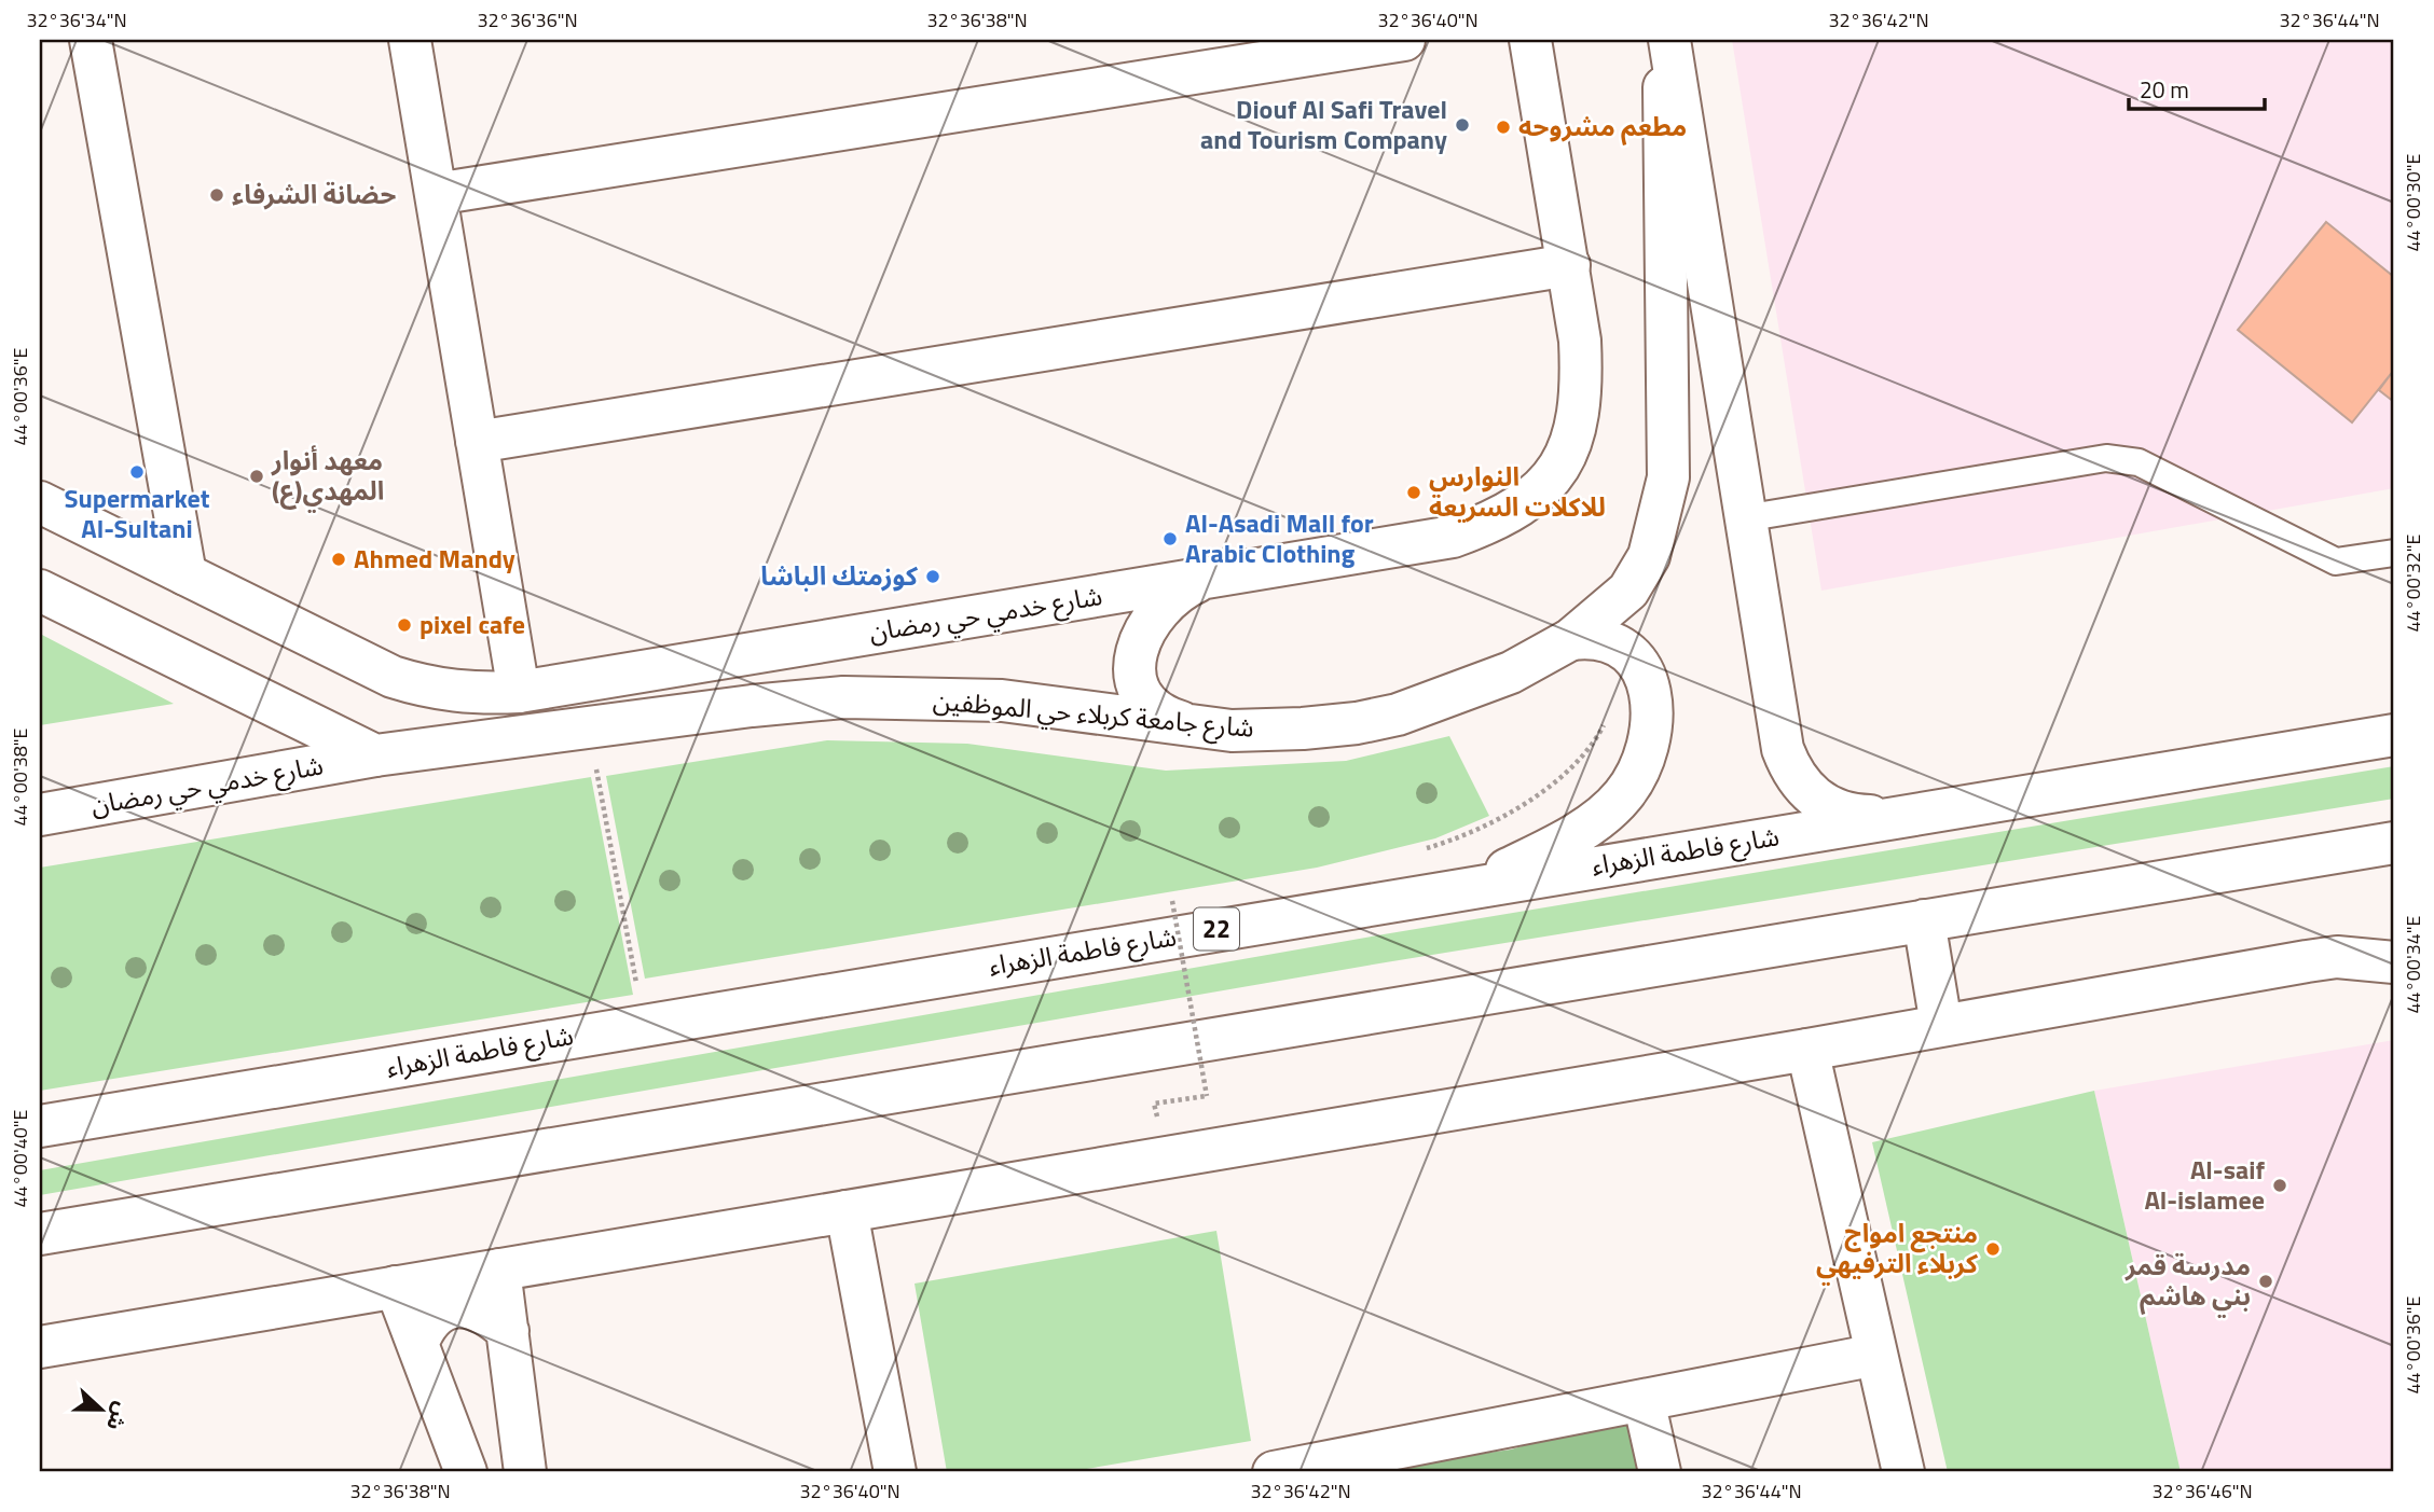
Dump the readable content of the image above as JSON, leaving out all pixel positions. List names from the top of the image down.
{
  "streets": {
    "main road": [
      "شارع خدمي حي رمضان",
      "شارع جامعة كربلاء حي الموظفين",
      "شارع فاطمة الزهراء",
      "22"
    ]
  },
  "crossings": [
    ["شارع خدمي حي رمضان", "شارع جامعة كربلاء حي الموظفين"]
  ],
  "places": [
    "Diouf Al Safi Travel and Tourism Company",
    "مطعم مشروحه",
    "حضانة الشرفاء",
    "Supermarket Al-Sultani",
    "معهد أنوار المهدي(ع)",
    "النوارس للاكلات السريعة",
    "Al-Asadi Mall for Arabic Clothing",
    "Ahmed Mandy",
    "كوزمتك الباشا",
    "pixel cafe",
    "Al-saif Al-islamee",
    "منتجع امواج كربلاء الترفيهي",
    "مدرسة قمر بني هاشم"
  ],
  "scale_bar": "20 m",
  "north": "right",
  "coordinates": [
    "32°36'34\"N",
    "32°36'36\"N",
    "32°36'38\"N",
    "32°36'40\"N",
    "32°36'42\"N",
    "32°36'44\"N",
    "44°00'30\"E",
    "44°00'36\"E",
    "44°00'32\"E",
    "44°00'38\"E",
    "44°00'34\"E",
    "44°00'40\"E",
    "32°36'46\"N"
  ]
}
